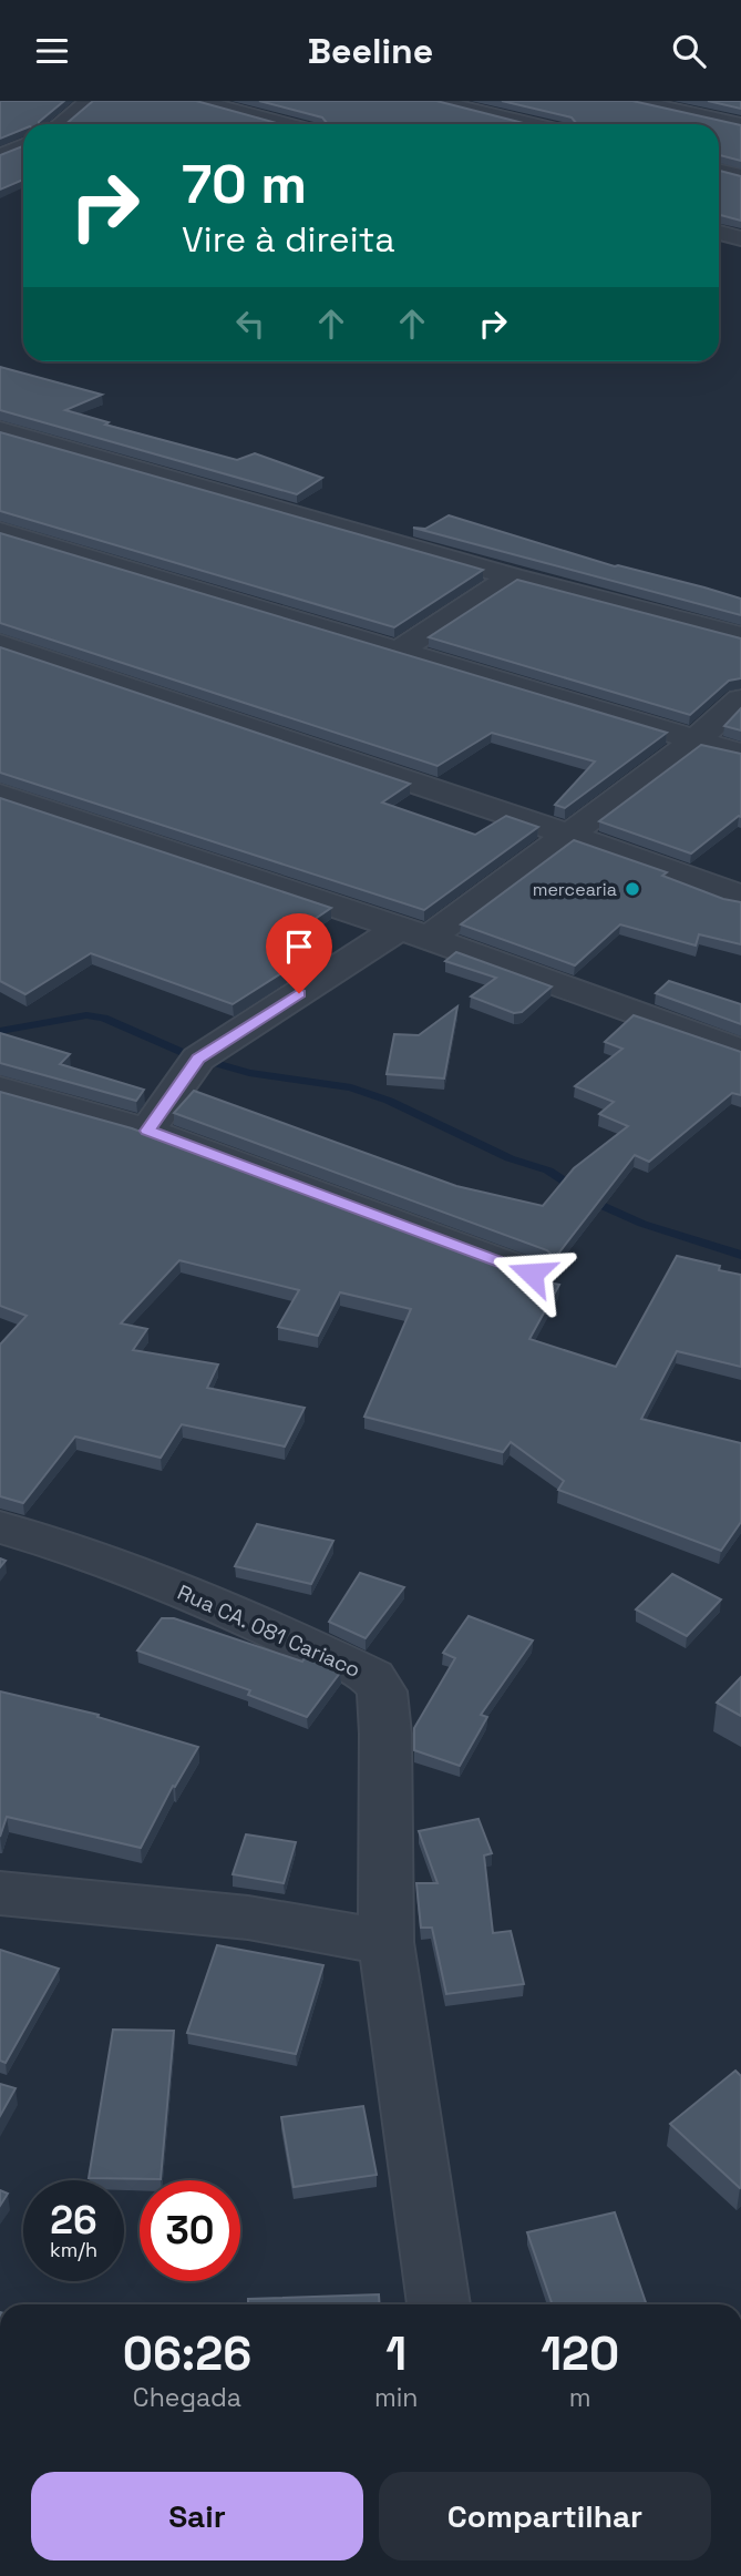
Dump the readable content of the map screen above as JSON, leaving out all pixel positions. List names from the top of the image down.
{
  "streets": {
    "street": ["Rua CA. 081 Cariaco"]
  },
  "places": ["mercearia"],
  "page": {
    "header": "Beeline",
    "turn": ["70 m", "Vire à direita"],
    "speed": "26 km/h",
    "limit": "30",
    "eta": [
      "06:26",
      "Chegada",
      "1",
      "min",
      "120",
      "m"
    ],
    "buttons": ["Sair", "Compartilhar"]
  }
}
